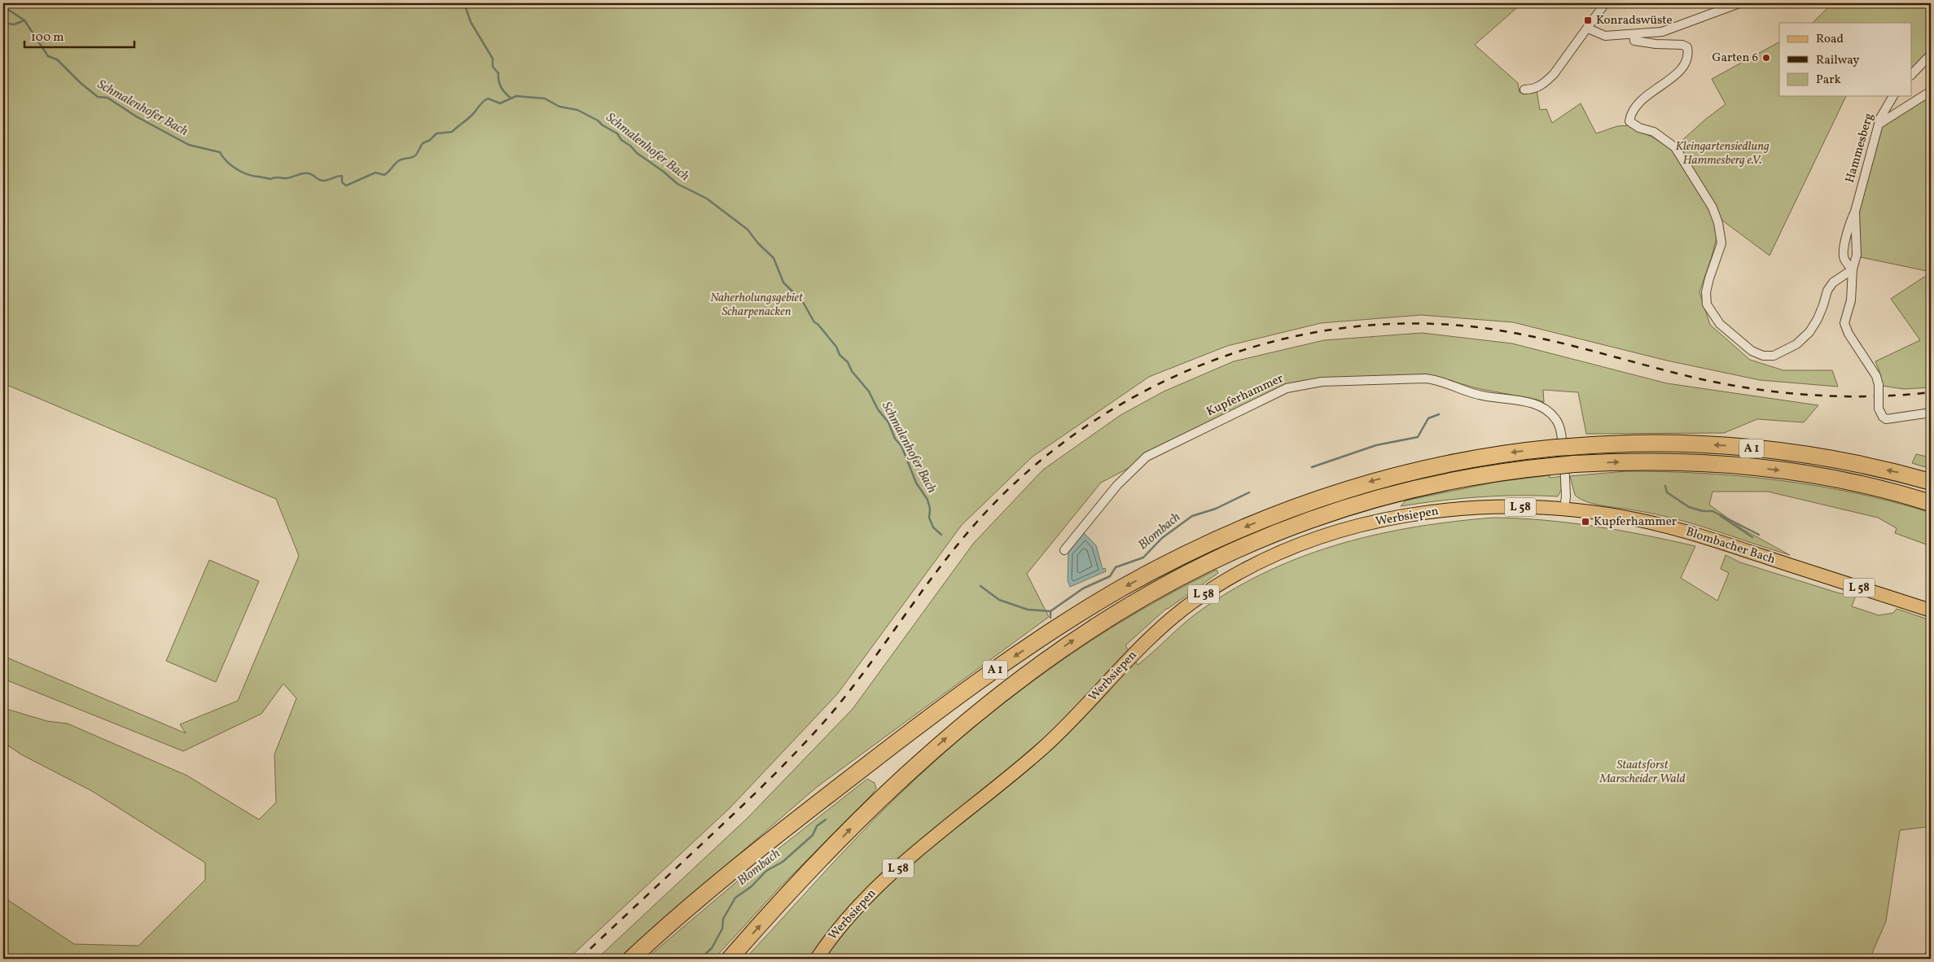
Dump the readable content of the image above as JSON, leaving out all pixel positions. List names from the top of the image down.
{
  "streets": {
    "highway": ["A 1"],
    "main road": ["L 58", "Werbsiepen", "Blombacher Bach"],
    "street": ["Hammesberg", "Kupferhammer"]
  },
  "crossings": [
    ["Kupferhammer", "Blombacher Bach"],
    ["Werbsiepen", "Blombacher Bach"]
  ],
  "water": ["Schmalenhofer Bach", "Blombach"],
  "parks": ["Kleingartensiedlung Hammesberg e.V.", "Naherholungsgebiet Scharpenacken", "Staatsforst Marscheider Wald"],
  "places": {
    "transit": ["Konradswüste", "Kupferhammer"],
    "other": ["Garten 6"]
  },
  "legend": ["Road", "Railway", "Park"],
  "scale_bar": "100 m"
}
